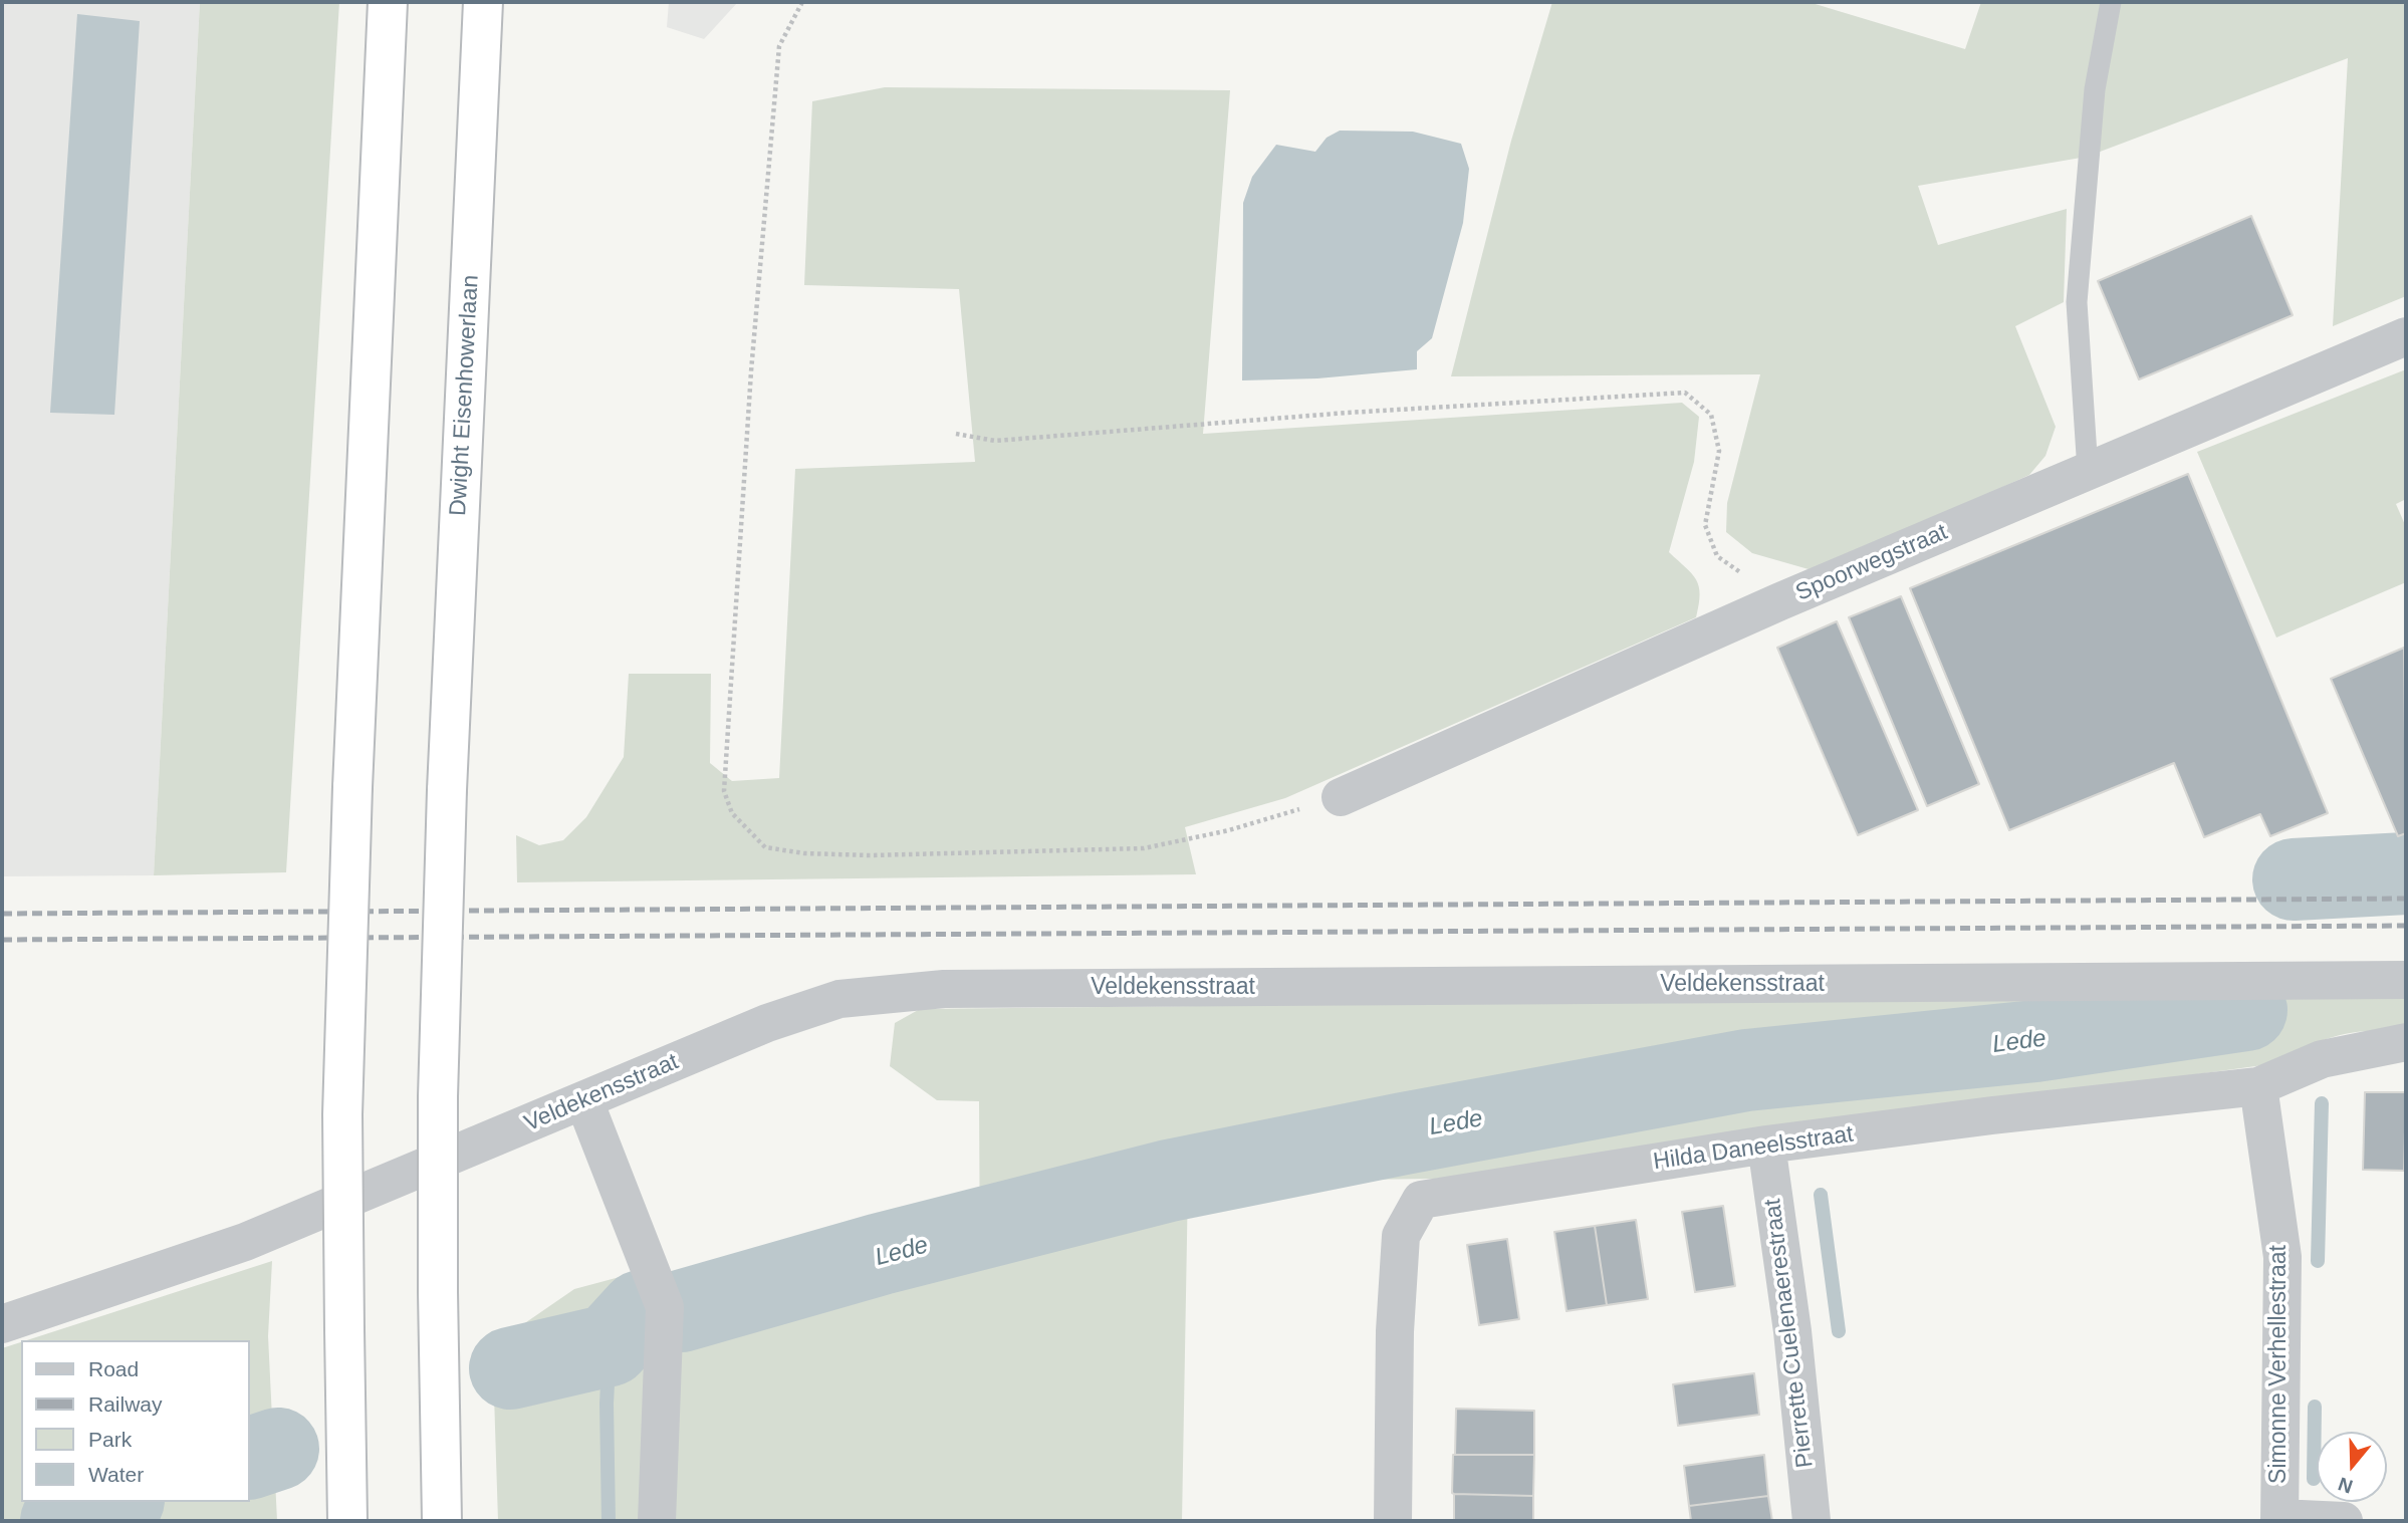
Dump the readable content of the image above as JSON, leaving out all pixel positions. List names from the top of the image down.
{
  "streets": {
    "highway": ["Dwight Eisenhowerlaan"],
    "street": [
      "Spoorwegstraat",
      "Veldekensstraat",
      "Hilda Daneelsstraat",
      "Pierrette Cuelenaerestraat",
      "Simonne Verhellestraat"
    ]
  },
  "crossings": [
    ["Hilda Daneelsstraat", "Pierrette Cuelenaerestraat"],
    ["Hilda Daneelsstraat", "Simonne Verhellestraat"]
  ],
  "water": ["Lede"],
  "legend": [
    "Road",
    "Railway",
    "Park",
    "Water"
  ],
  "north": "bottom"
}
